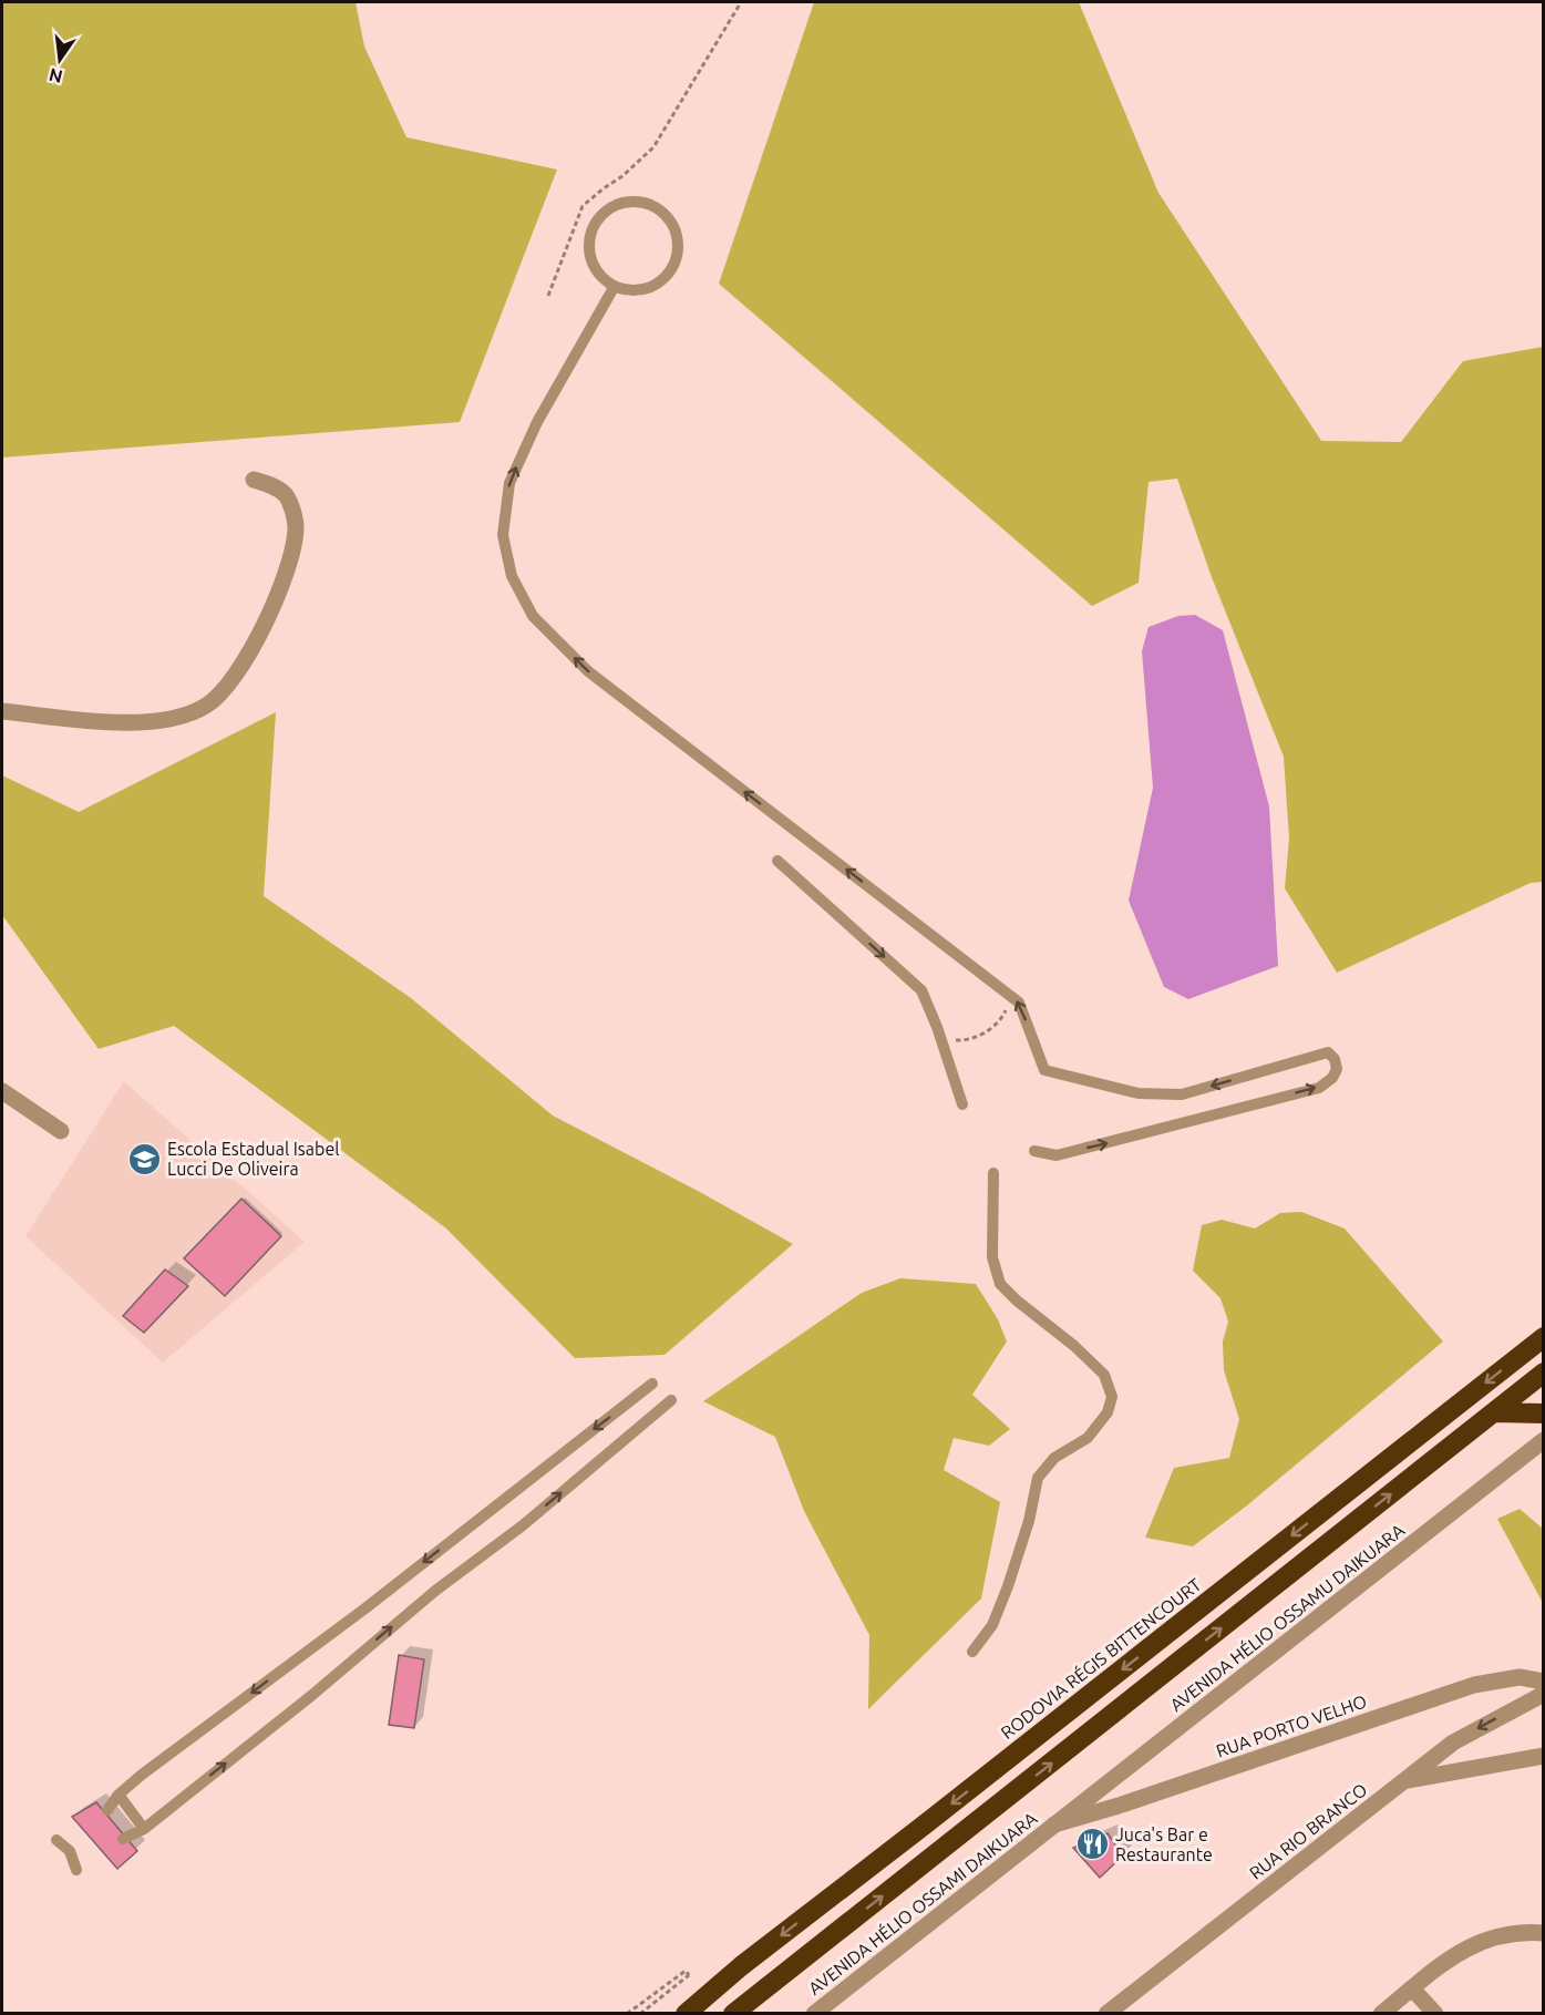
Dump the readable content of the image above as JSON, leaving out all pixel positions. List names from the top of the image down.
{
  "streets": {
    "highway": ["RODOVIA RÉGIS BITTENCOURT"],
    "street": [
      "AVENIDA HÉLIO OSSAMU DAIKUARA",
      "RUA PORTO VELHO",
      "RUA RIO BRANCO",
      "AVENIDA HÉLIO OSSAMI DAIKUARA"
    ]
  },
  "crossings": [
    ["AVENIDA HÉLIO OSSAMU DAIKUARA", "RUA PORTO VELHO"],
    ["AVENIDA HÉLIO OSSAMU DAIKUARA", "AVENIDA HÉLIO OSSAMI DAIKUARA"],
    ["RUA PORTO VELHO", "AVENIDA HÉLIO OSSAMI DAIKUARA"]
  ],
  "places": {
    "school or university": ["Escola Estadual Isabel Lucci De Oliveira"],
    "restaurant": ["Juca's Bar e Restaurante"]
  },
  "north": "bottom"
}
